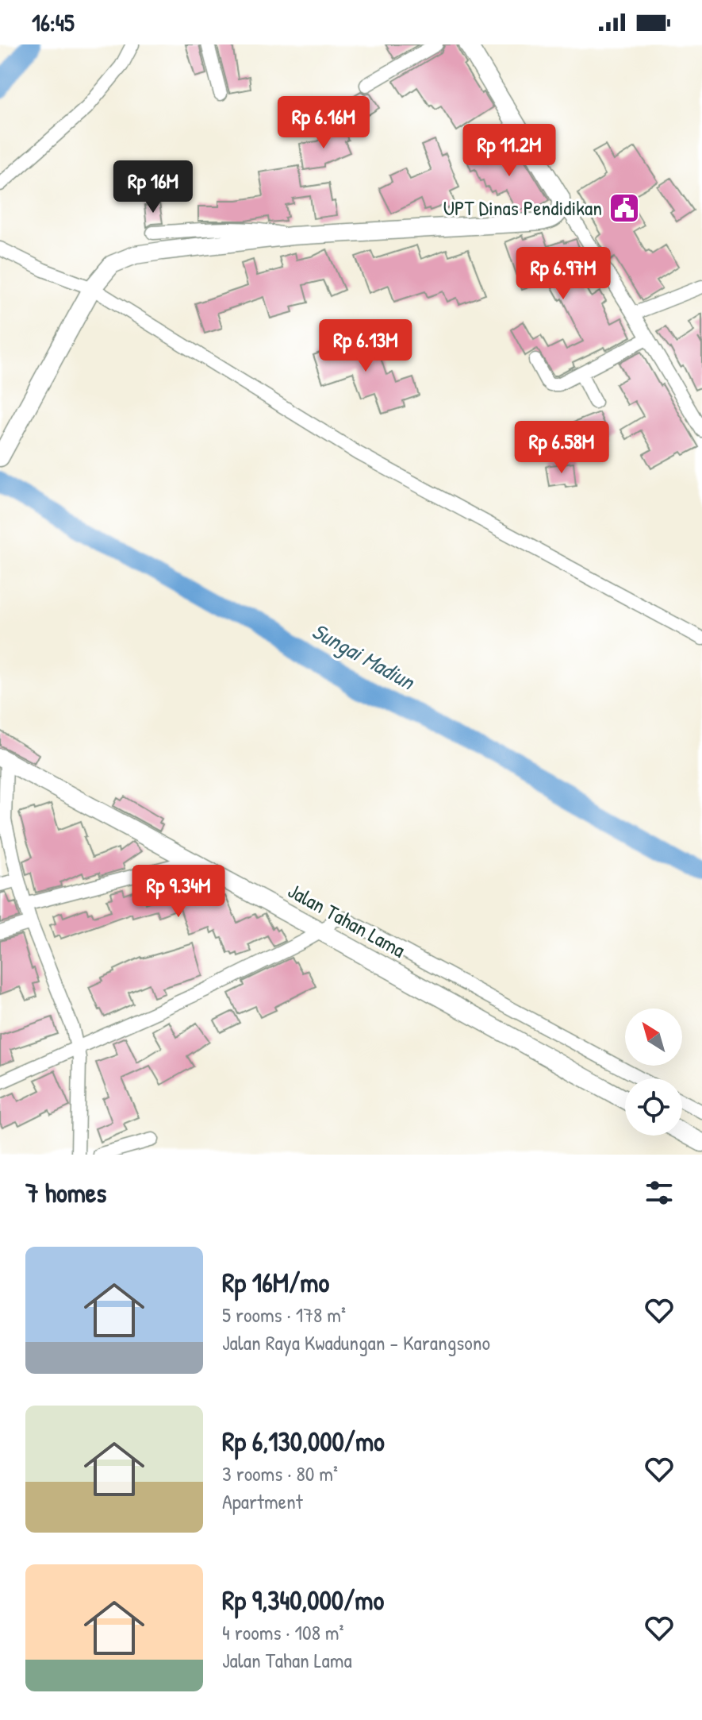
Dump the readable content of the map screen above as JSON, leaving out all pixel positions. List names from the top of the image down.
{
  "streets": {
    "main road": ["Jalan Tahan Lama"]
  },
  "water": ["Sungai Madiun"],
  "places": {
    "public building": ["UPT Dinas Pendidikan"]
  },
  "north": "top left",
  "page": {
    "status": "16:45",
    "price": [
      "Rp 6.16M",
      "Rp 11.2M",
      "Rp 16M",
      "Rp 6.97M",
      "Rp 6.13M",
      "Rp 6.58M",
      "Rp 9.34M"
    ],
    "heading": "7 homes",
    "list": [
      {
        "name": "Rp 16M/mo",
        "note": "5 rooms · 178 m² · Jalan Raya Kwadungan - Karangsono"
      },
      {
        "name": "Rp 6,130,000/mo",
        "note": "3 rooms · 80 m² · Apartment"
      },
      {
        "name": "Rp 9,340,000/mo",
        "note": "4 rooms · 108 m² · Jalan Tahan Lama"
      }
    ]
  }
}
